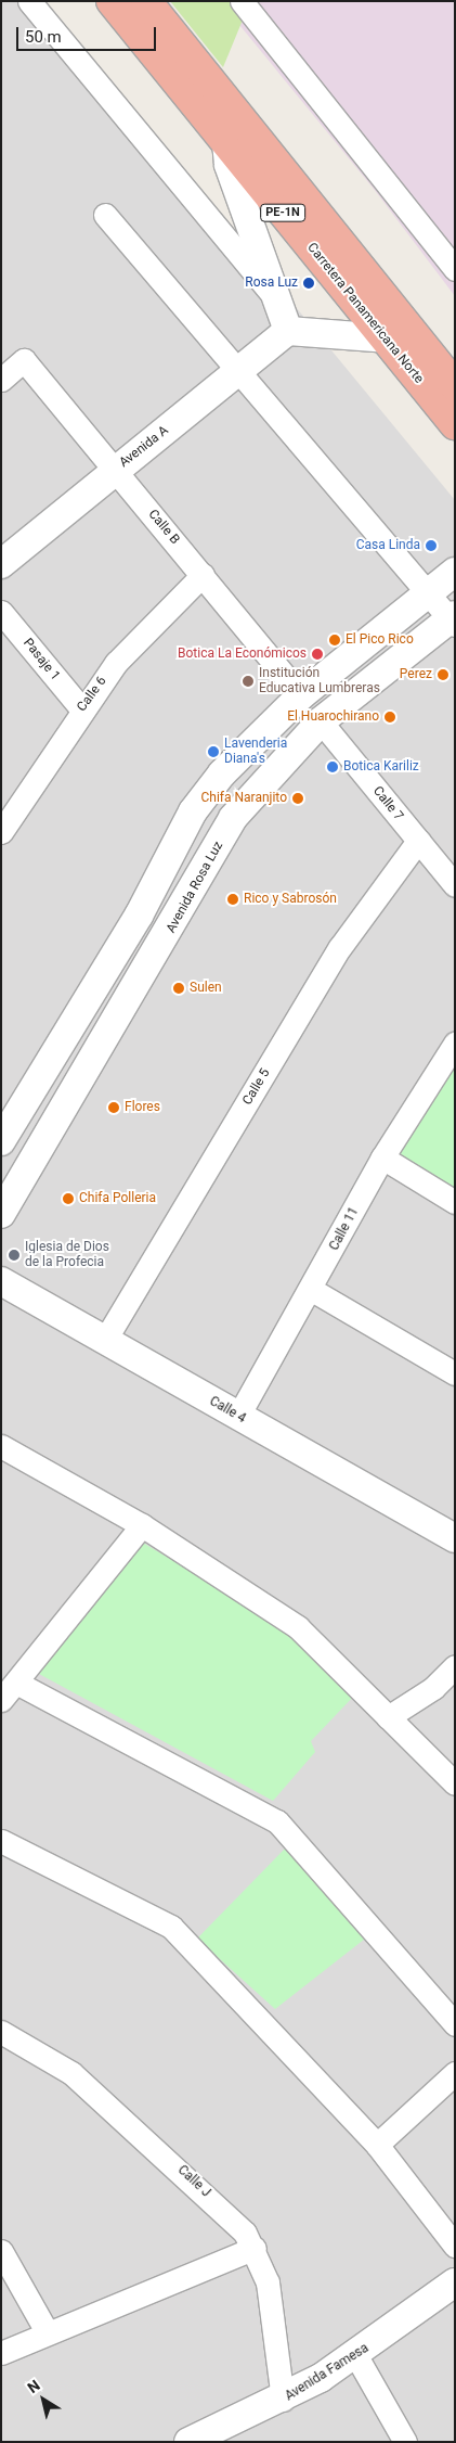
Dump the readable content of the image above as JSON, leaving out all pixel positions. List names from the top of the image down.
{
  "streets": {
    "highway": ["PE-1N", "Carretera Panamericana Norte"],
    "street": [
      "Avenida A",
      "Calle B",
      "Pasaje 1",
      "Calle 6",
      "Calle 7",
      "Avenida Rosa Luz",
      "Calle 5",
      "Calle 11",
      "Calle 4",
      "Calle J",
      "Avenida Famesa"
    ]
  },
  "crossings": [
    ["Avenida A", "Calle B"],
    ["Calle B", "Calle 6"],
    ["Pasaje 1", "Calle 6"],
    ["Calle 7", "Avenida Rosa Luz"],
    ["Calle 7", "Calle 5"],
    ["Calle 5", "Calle 4"],
    ["Calle 11", "Calle 4"],
    ["Calle J", "Avenida Famesa"]
  ],
  "places": [
    "Rosa Luz",
    "Casa Linda",
    "El Pico Rico",
    "Botica La Económicos",
    "Perez",
    "Institución Educativa Lumbreras",
    "El Huarochirano",
    "Lavenderia Diana's",
    "Botica Kariliz",
    "Chifa Naranjito",
    "Rico y Sabrosón",
    "Sulen",
    "Flores",
    "Chifa Polleria",
    "Iglesia de Dios de la Profecia"
  ],
  "scale_bar": "50 m",
  "north": "top left"
}
